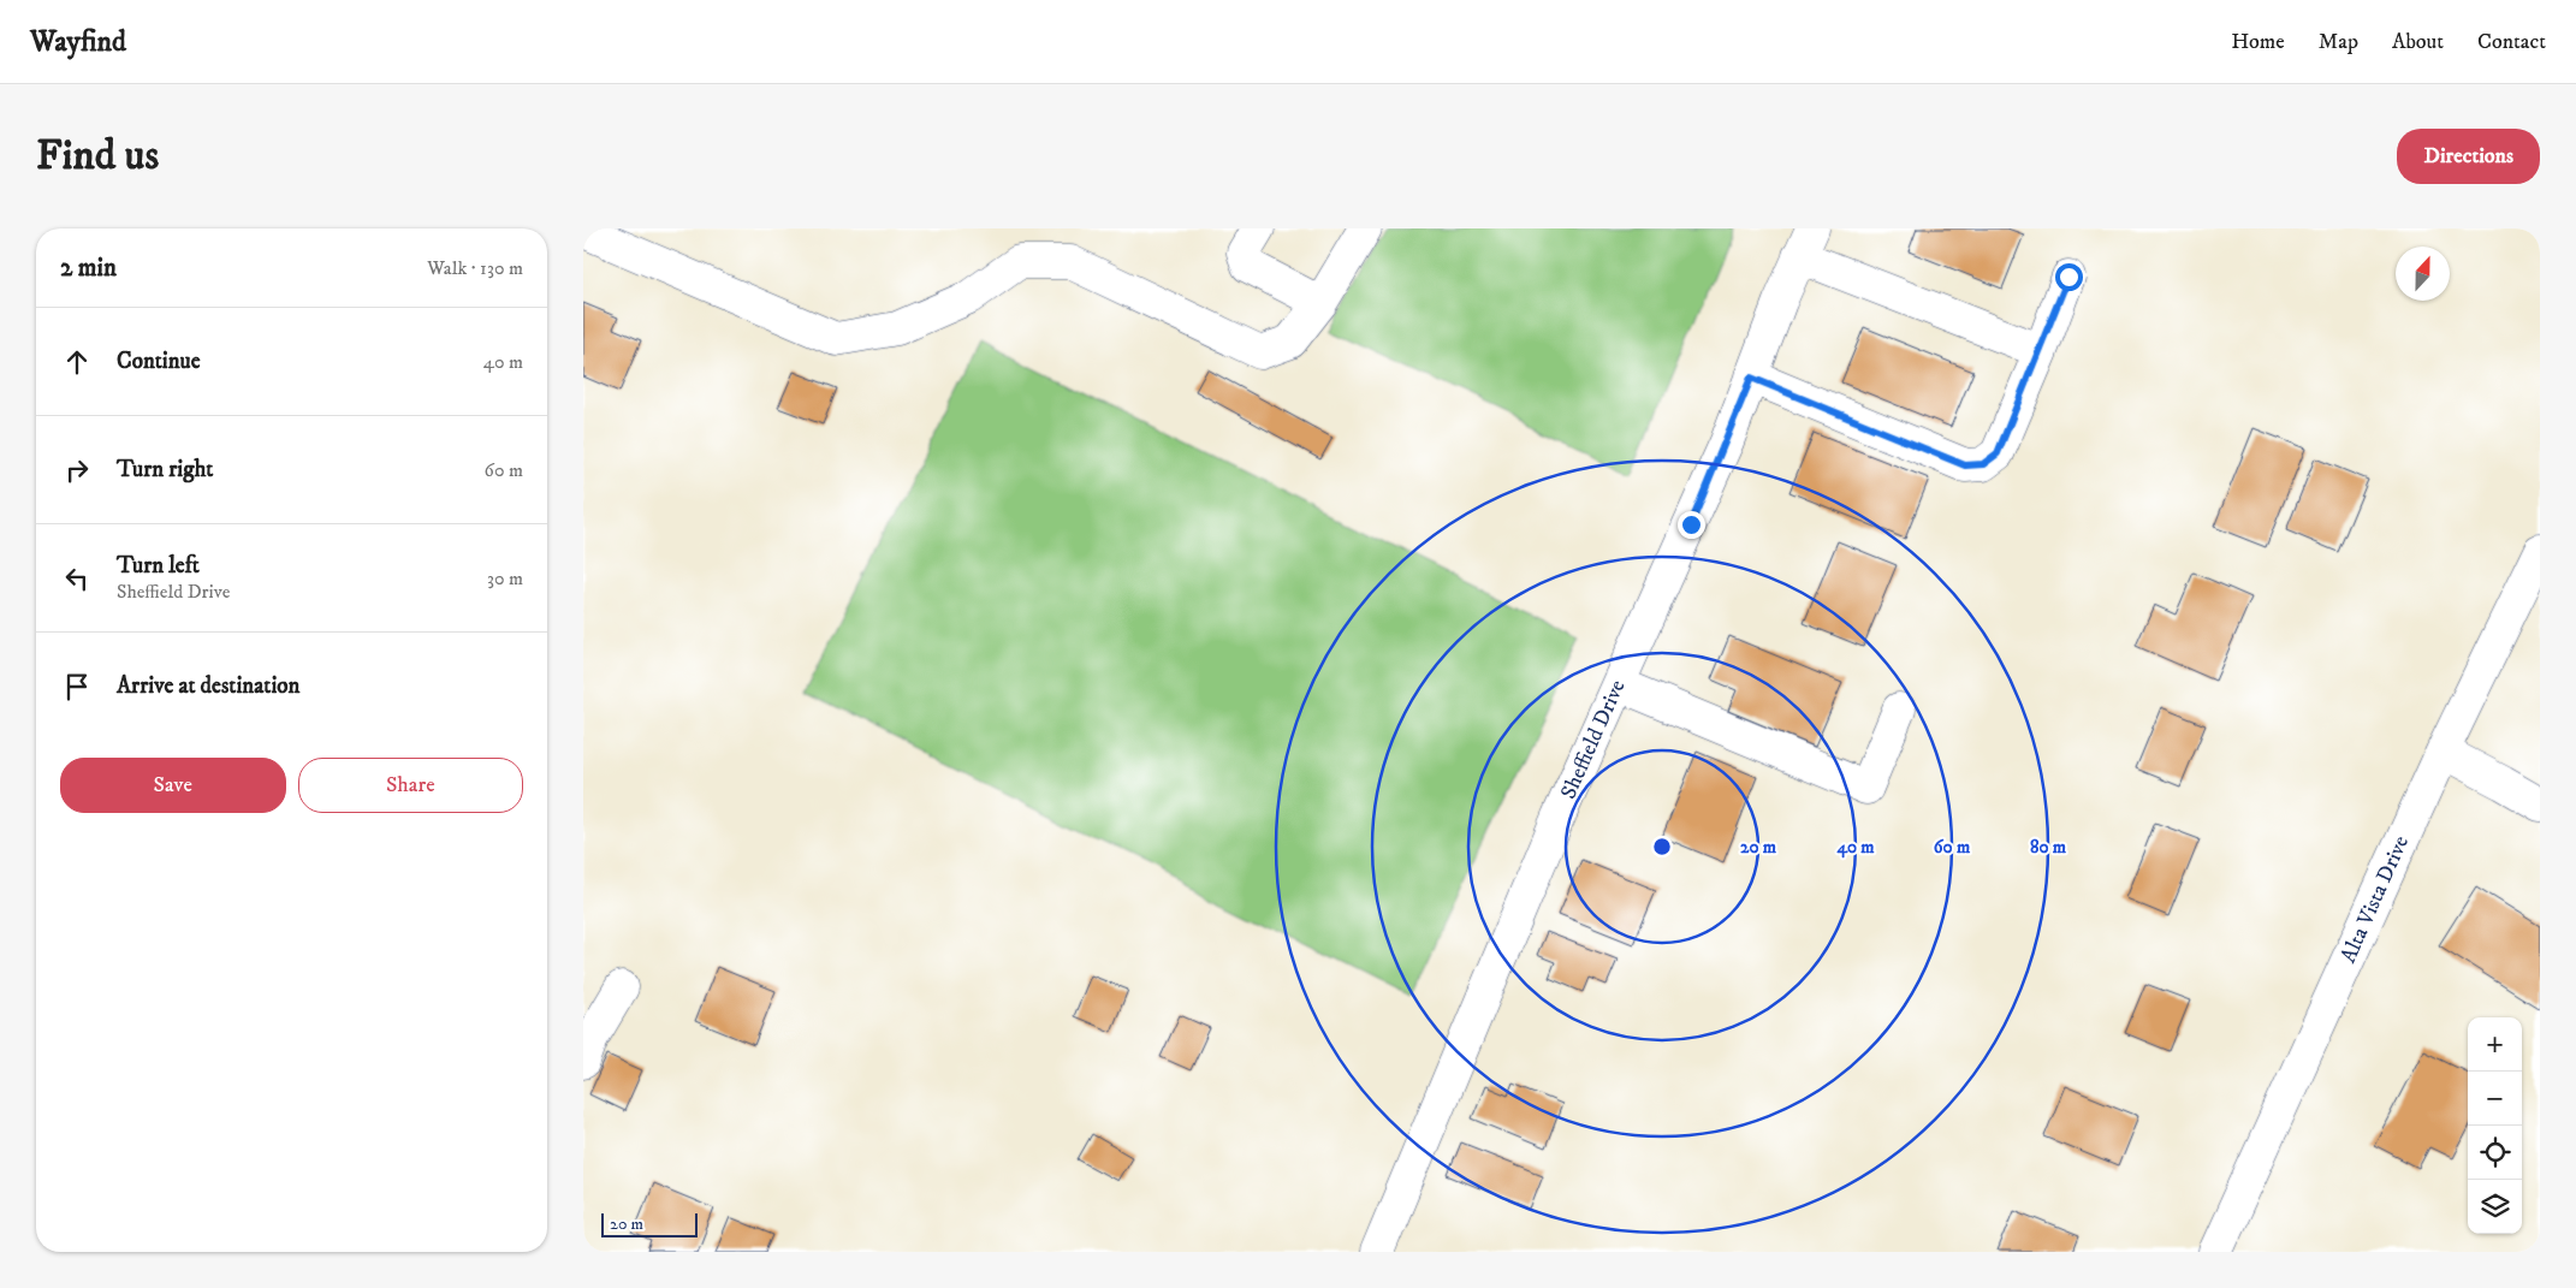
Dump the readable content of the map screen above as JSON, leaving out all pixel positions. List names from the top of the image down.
{
  "streets": {
    "street": ["Sheffield Drive", "Alta Vista Drive"]
  },
  "scale_bar": "20 m",
  "north": "top",
  "page": {
    "header": "Wayfind",
    "nav": [
      "Home",
      "Map",
      "About",
      "Contact"
    ],
    "buttons": [
      "Directions",
      ["Save", "Share"]
    ],
    "title": "Find us",
    "heading": ["2 min", "Walk · 130 m"],
    "list": [
      ["Continue", "40 m"],
      ["Turn right", "60 m"],
      ["Turn left", "Sheffield Drive", "30 m"],
      "Arrive at destination"
    ],
    "map_buttons": ["+", "−"],
    "scale": "20 m"
  },
  "rings": [
    "20 m",
    "40 m",
    "60 m",
    "80 m"
  ]
}
